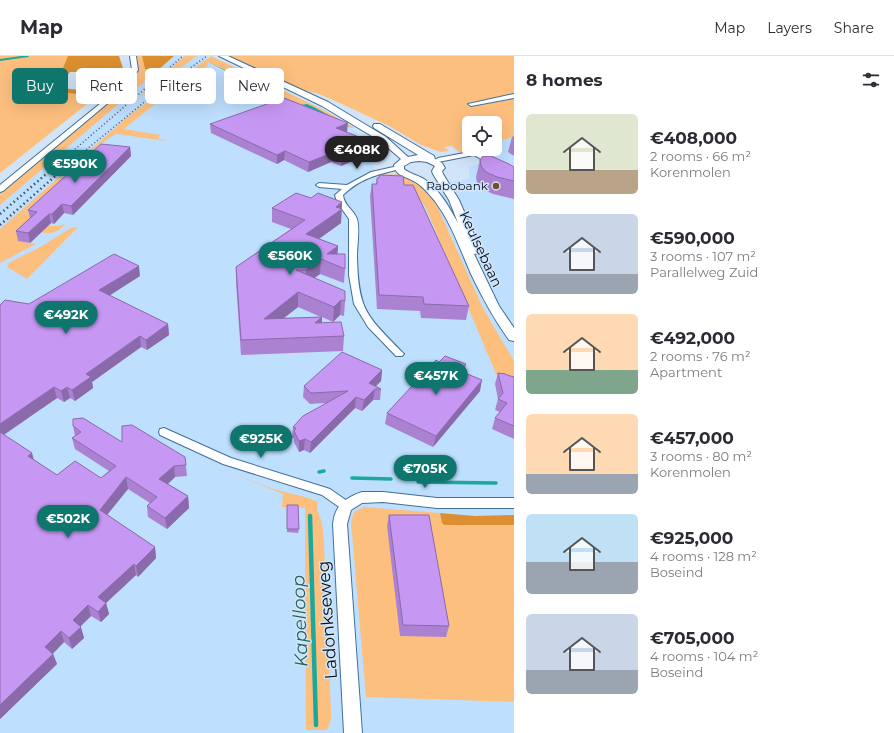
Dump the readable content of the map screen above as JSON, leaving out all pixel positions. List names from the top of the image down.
{
  "streets": {
    "main road": ["Keulsebaan"],
    "street": ["Ladonkseweg"]
  },
  "water": ["Kapelloop"],
  "places": ["Rabobank"],
  "page": {
    "header": "Map",
    "nav": ["Map", "Layers", "Share"],
    "heading": "8 homes",
    "chip": [
      "Buy",
      "Rent",
      "Filters",
      "New"
    ],
    "list": [
      {
        "name": "€408,000",
        "note": "2 rooms · 66 m² · Korenmolen"
      },
      {
        "name": "€590,000",
        "note": "3 rooms · 107 m² · Parallelweg Zuid"
      },
      {
        "name": "€492,000",
        "note": "2 rooms · 76 m² · Apartment"
      },
      {
        "name": "€457,000",
        "note": "3 rooms · 80 m² · Korenmolen"
      },
      {
        "name": "€925,000",
        "note": "4 rooms · 128 m² · Boseind"
      },
      {
        "name": "€705,000",
        "note": "4 rooms · 104 m² · Boseind"
      }
    ],
    "price": [
      "€408K",
      "€590K",
      "€560K",
      "€492K",
      "€457K",
      "€925K",
      "€705K",
      "€502K"
    ]
  }
}
